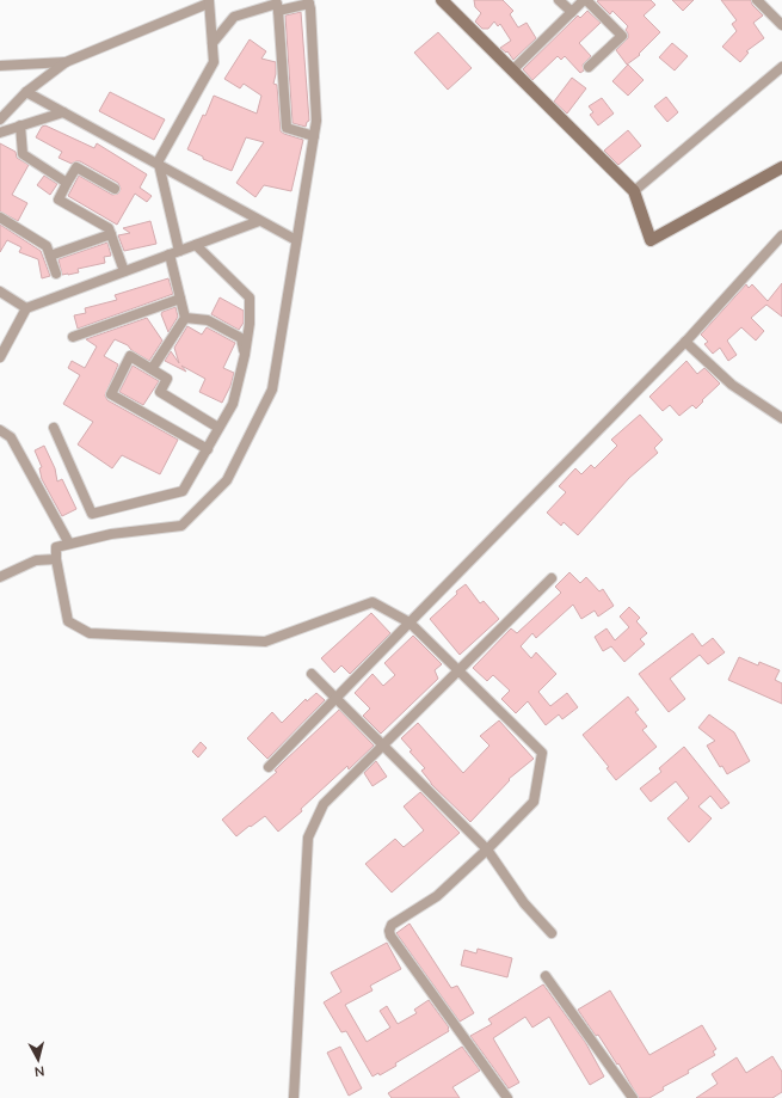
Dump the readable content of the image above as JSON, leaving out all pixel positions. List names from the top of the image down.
{
  "north": "bottom"
}
